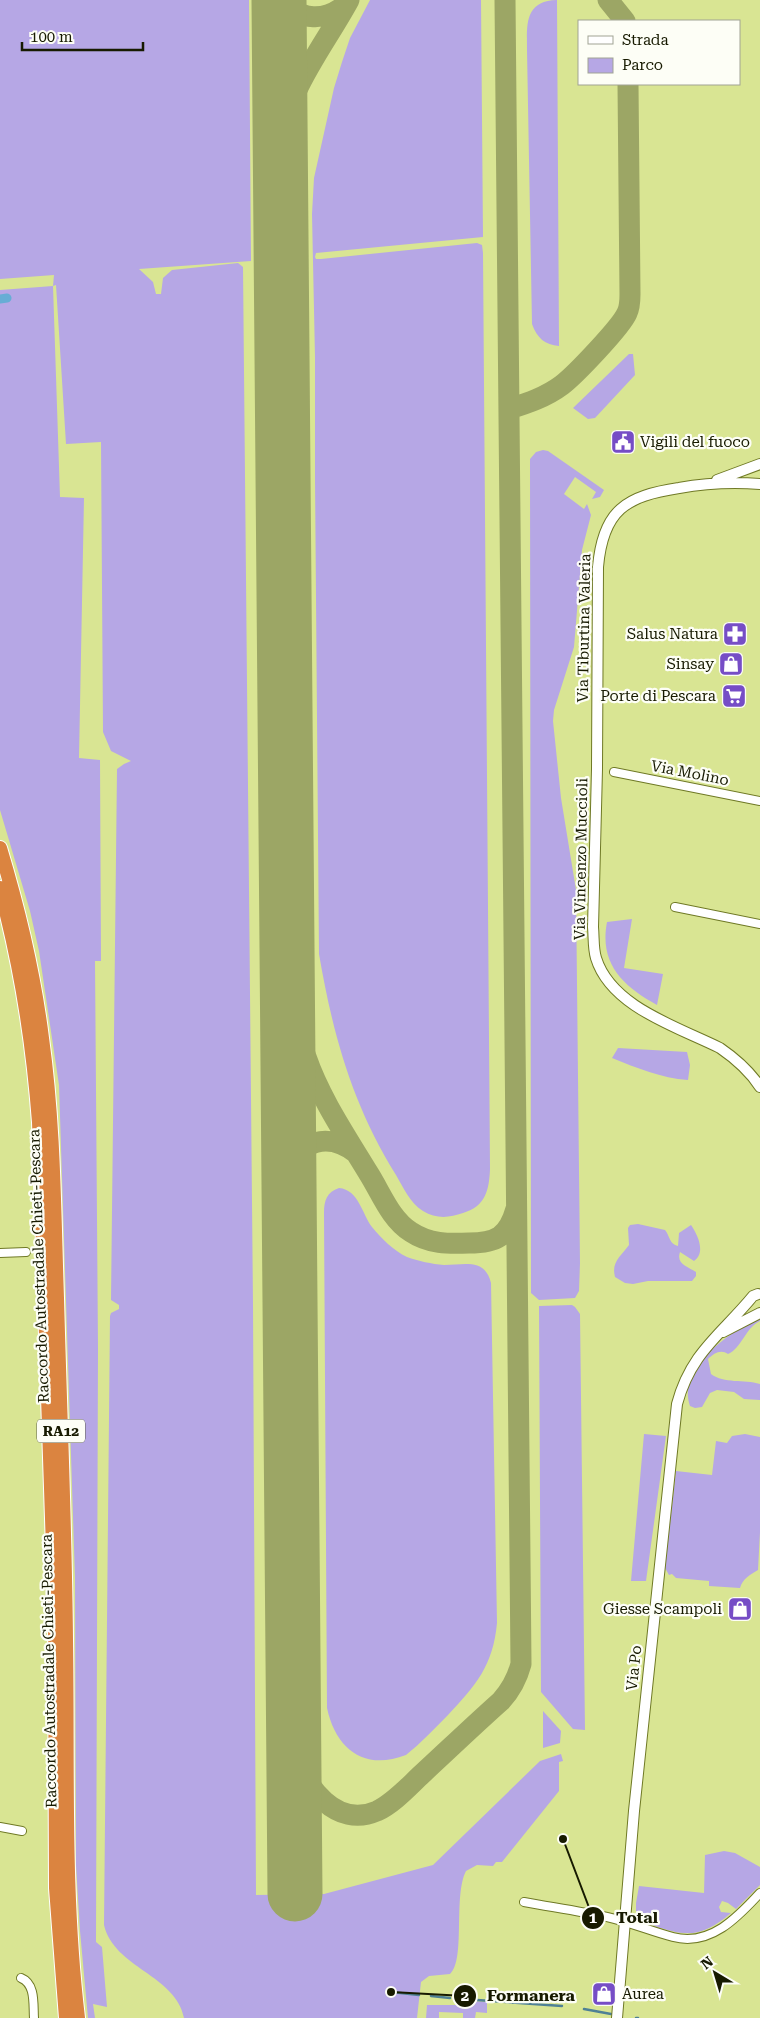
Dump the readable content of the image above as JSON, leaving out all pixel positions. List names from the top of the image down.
{
  "streets": {
    "highway": ["Raccordo Autostradale Chieti-Pescara", "RA12"],
    "street": [
      "Via Tiburtina Valeria",
      "Via Molino",
      "Via Vincenzo Muccioli",
      "Via Po"
    ]
  },
  "crossings": [
    ["Via Tiburtina Valeria", "Via Vincenzo Muccioli"]
  ],
  "places": {
    "public building": ["Vigili del fuoco"],
    "pharmacy": ["Salus Natura"],
    "shop": ["Sinsay", "Giesse Scampoli", "Aurea"],
    "supermarket": ["Porte di Pescara"],
    "other": ["Total", "Formanera"]
  },
  "legend": ["Strada", "Parco"],
  "scale_bar": "100 m",
  "north": "top left"
}
